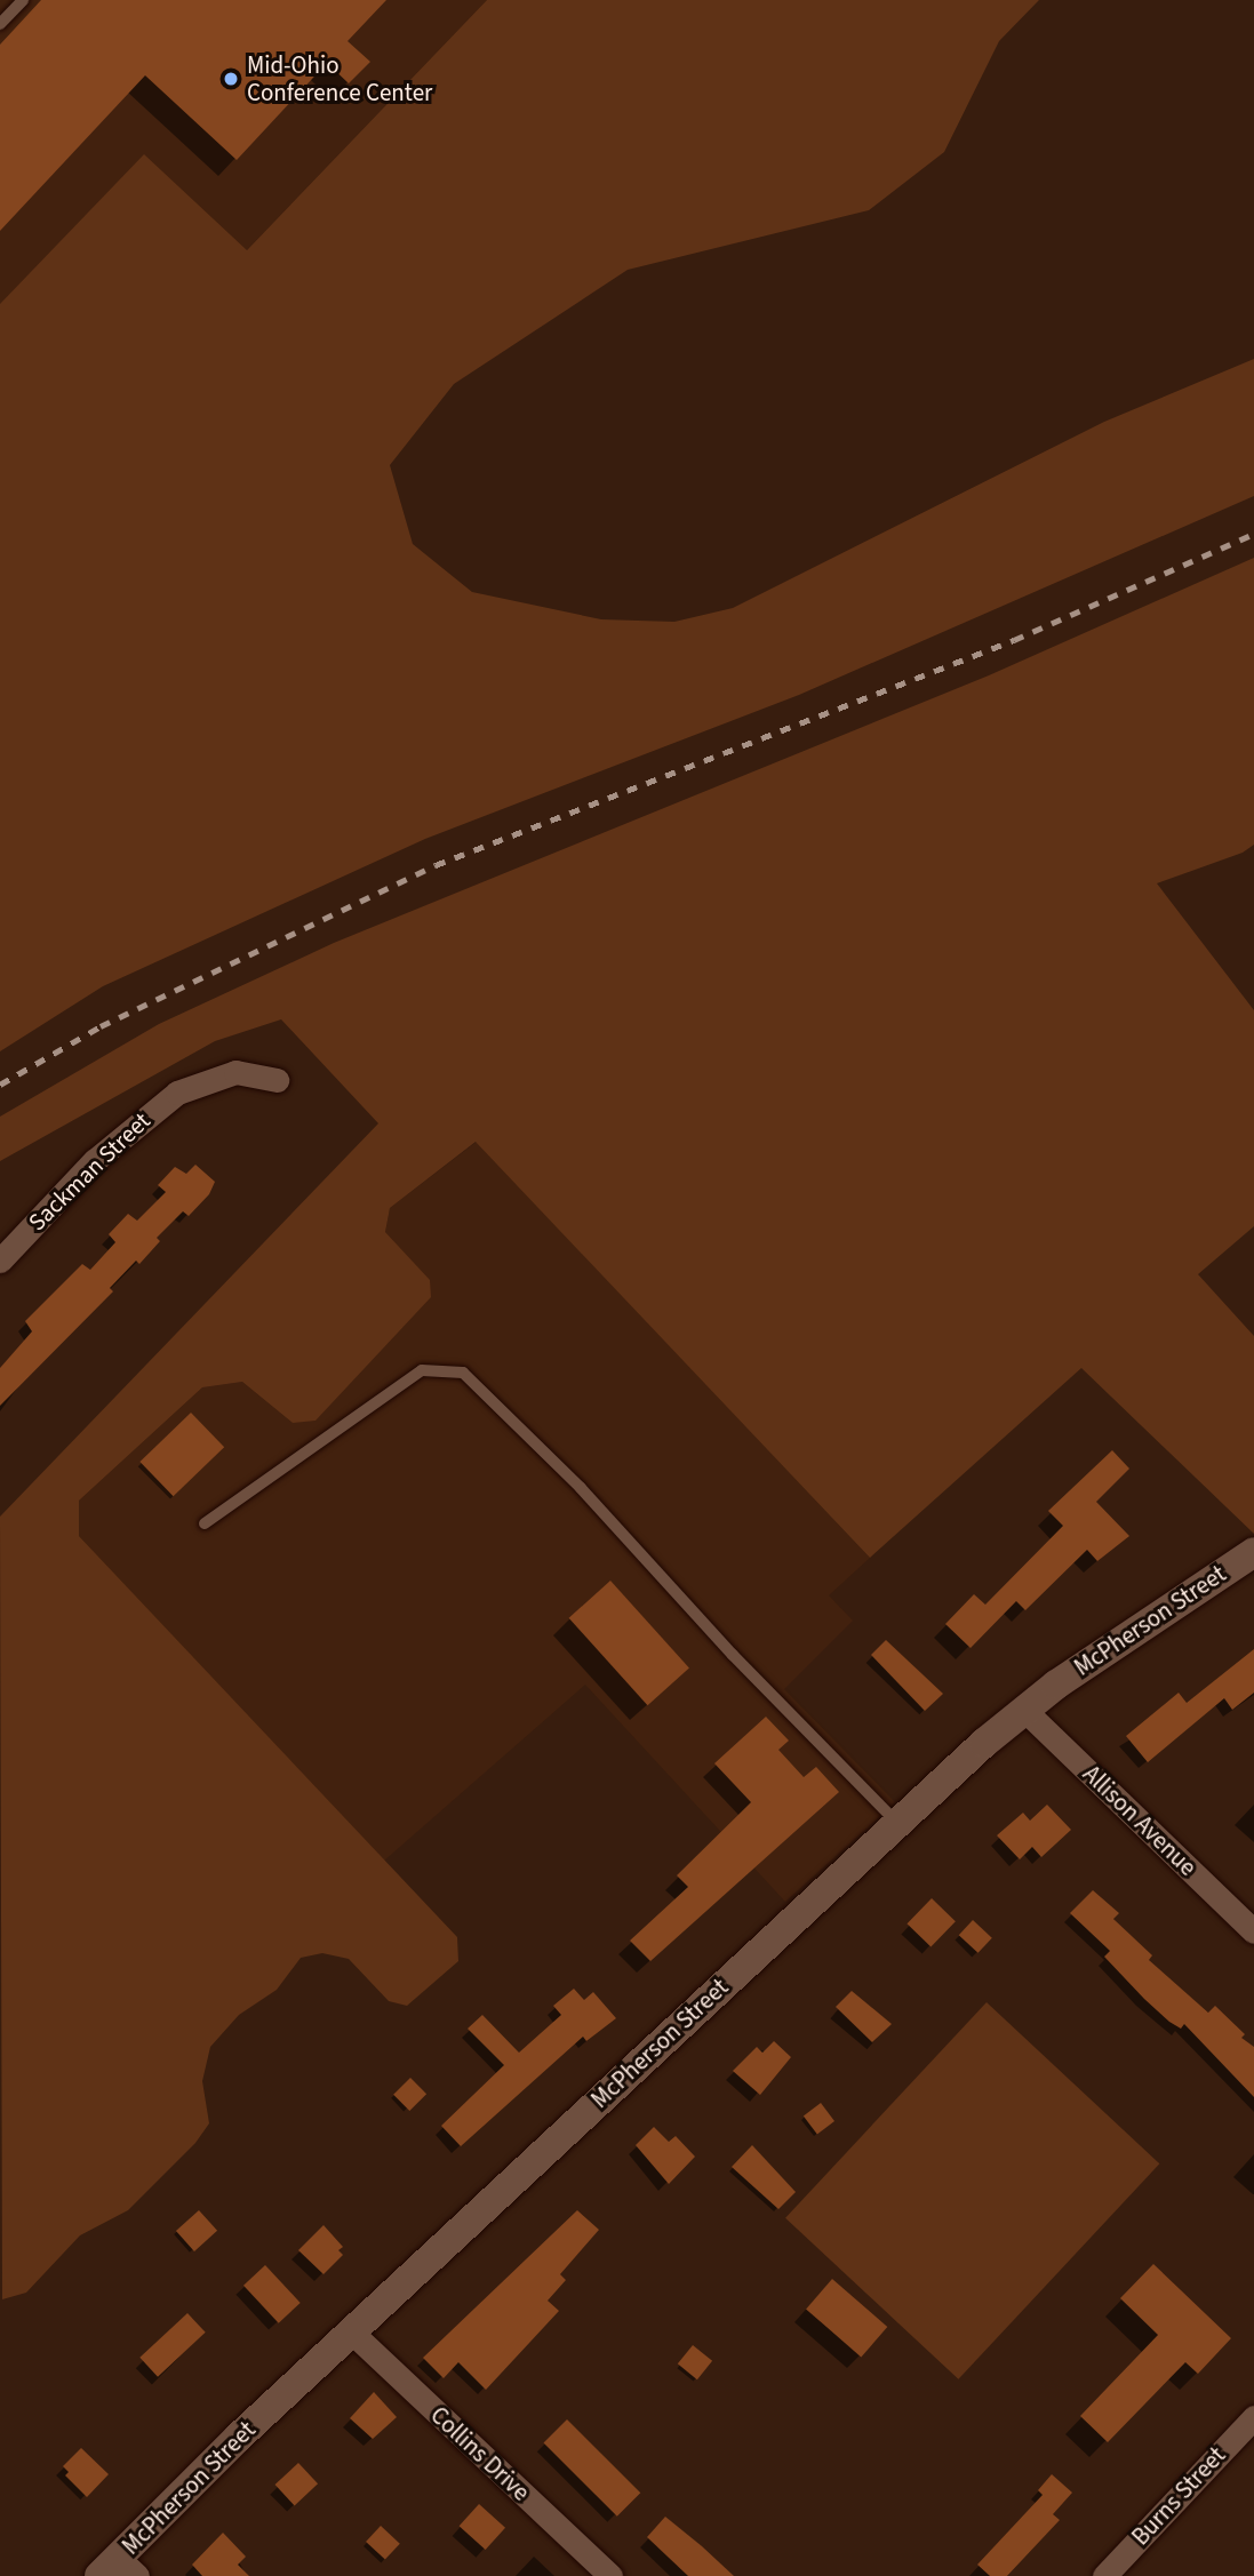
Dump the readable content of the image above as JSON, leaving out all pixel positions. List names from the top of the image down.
{
  "streets": {
    "street": [
      "Sackman Street",
      "McPherson Street",
      "Allison Avenue",
      "Collins Drive",
      "Burns Street"
    ]
  },
  "crossings": [
    ["McPherson Street", "Allison Avenue"],
    ["McPherson Street", "Collins Drive"]
  ],
  "places": ["Mid-Ohio Conference Center"]
}
